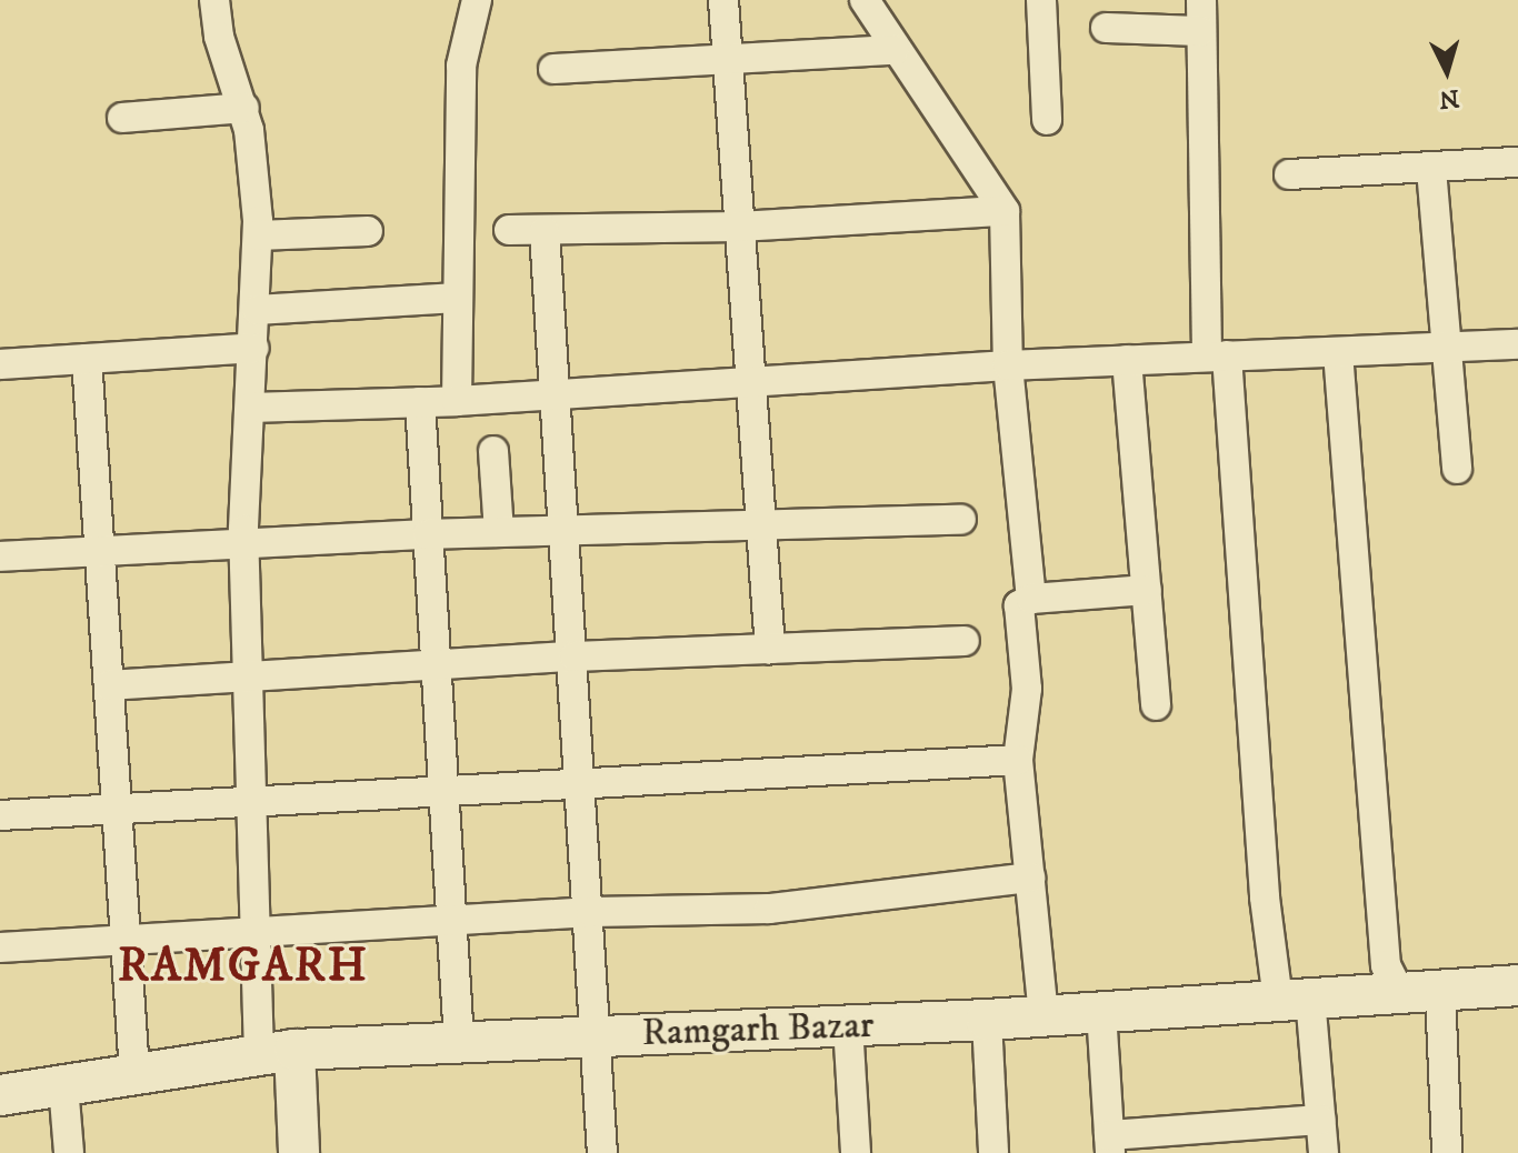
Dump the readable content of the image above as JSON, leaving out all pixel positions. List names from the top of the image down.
{
  "streets": {
    "street": ["Ramgarh Bazar"]
  },
  "districts": ["RAMGARH"],
  "north": "bottom"
}
